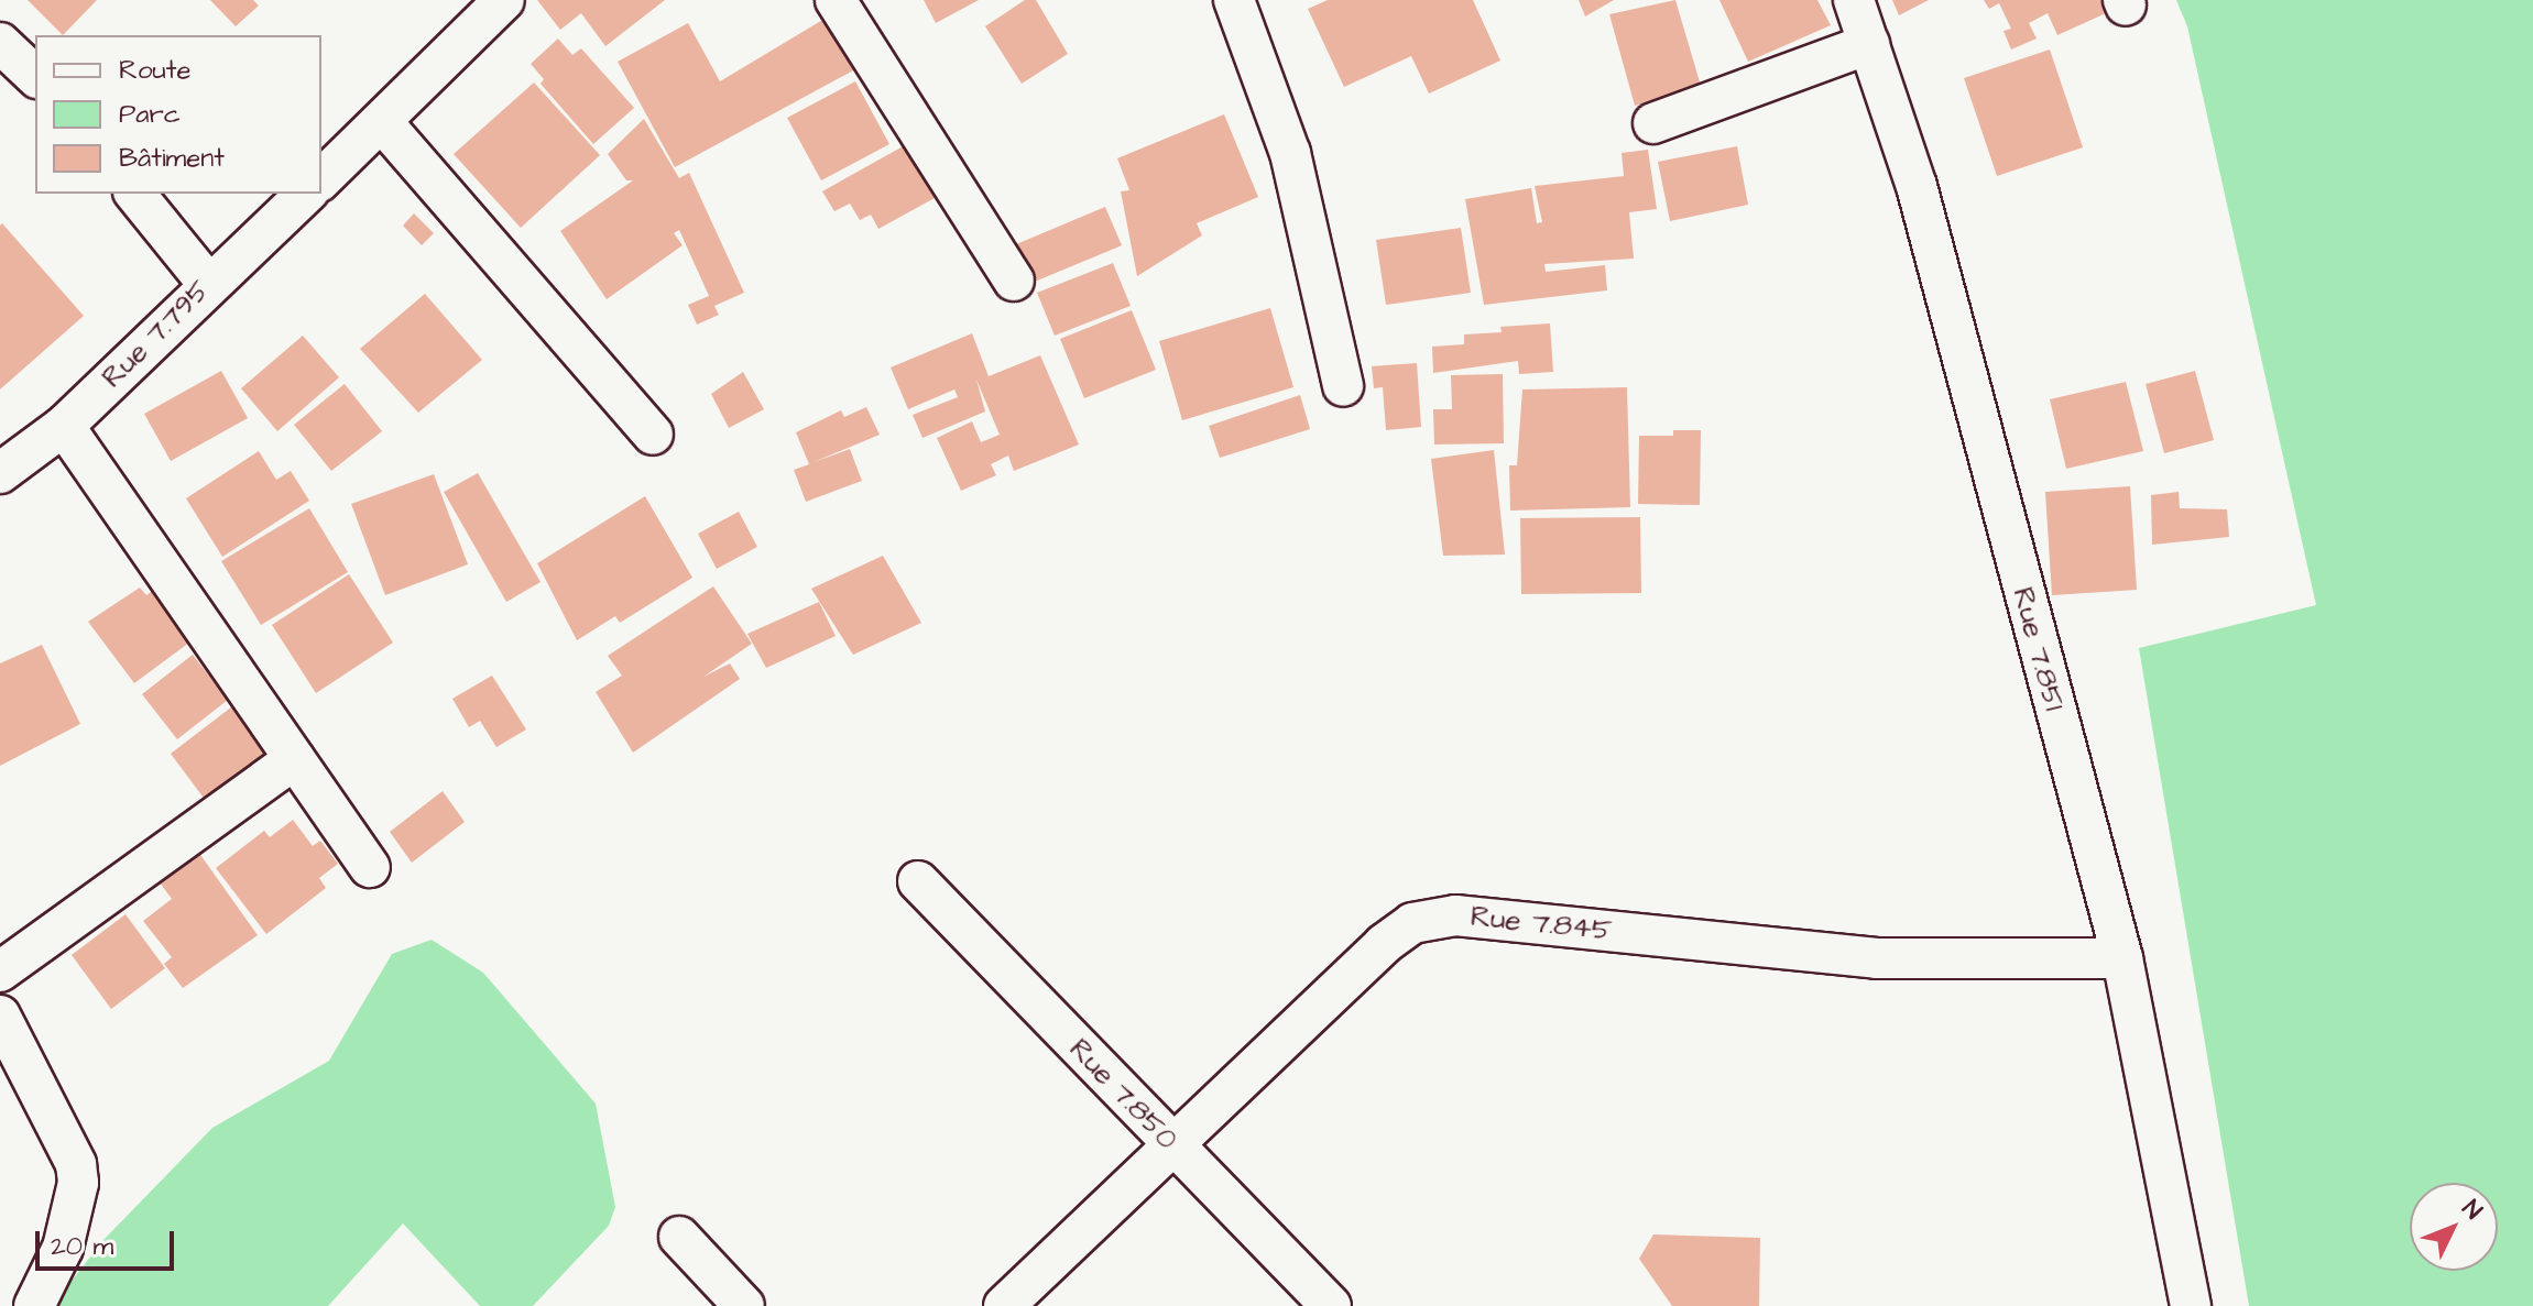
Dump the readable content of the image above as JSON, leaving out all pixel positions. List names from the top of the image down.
{
  "streets": {
    "street": [
      "Rue 7.795",
      "Rue 7.851",
      "Rue 7.845",
      "Rue 7.850"
    ]
  },
  "crossings": [
    ["Rue 7.851", "Rue 7.845"],
    ["Rue 7.845", "Rue 7.850"]
  ],
  "legend": ["Route", "Parc", "Bâtiment"],
  "scale_bar": "20 m",
  "north": "top right"
}
